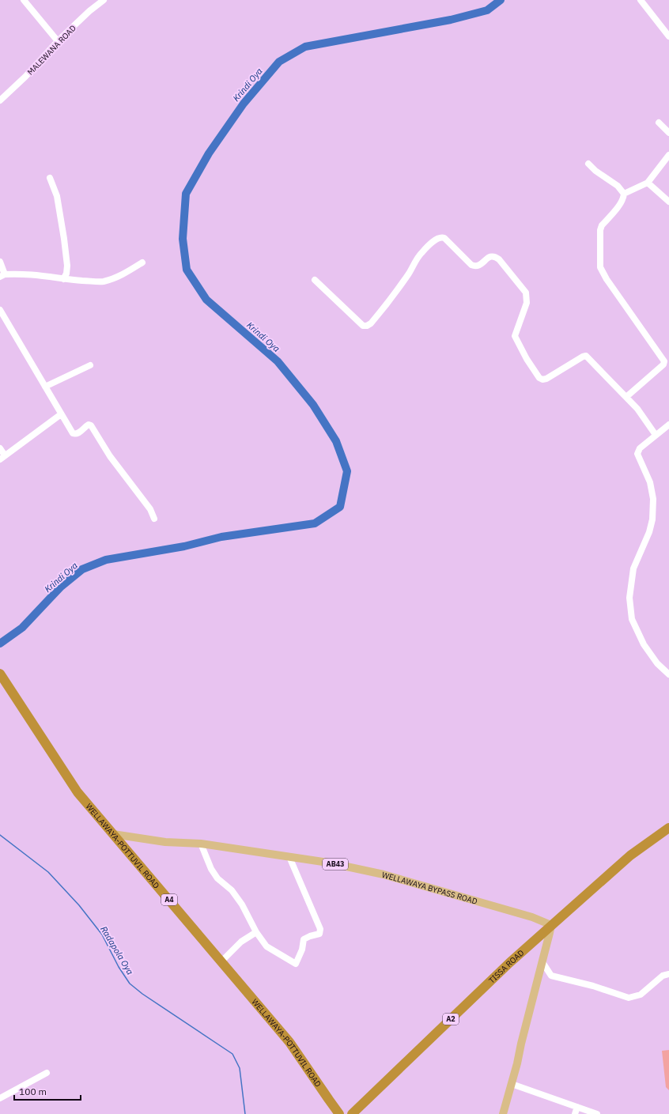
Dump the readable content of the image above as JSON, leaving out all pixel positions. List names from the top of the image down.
{
  "streets": {
    "highway": [
      "WELLAWAYA-POTTUVIL ROAD",
      "A4",
      "TISSA ROAD",
      "A2"
    ],
    "main road": ["AB43", "WELLAWAYA BYPASS ROAD"],
    "street": ["MALEWANA ROAD"]
  },
  "crossings": [
    ["WELLAWAYA-POTTUVIL ROAD", "WELLAWAYA BYPASS ROAD"],
    ["WELLAWAYA BYPASS ROAD", "TISSA ROAD"]
  ],
  "water": ["Krindi Oya", "Radapola Oya"],
  "scale_bar": "100 m"
}
